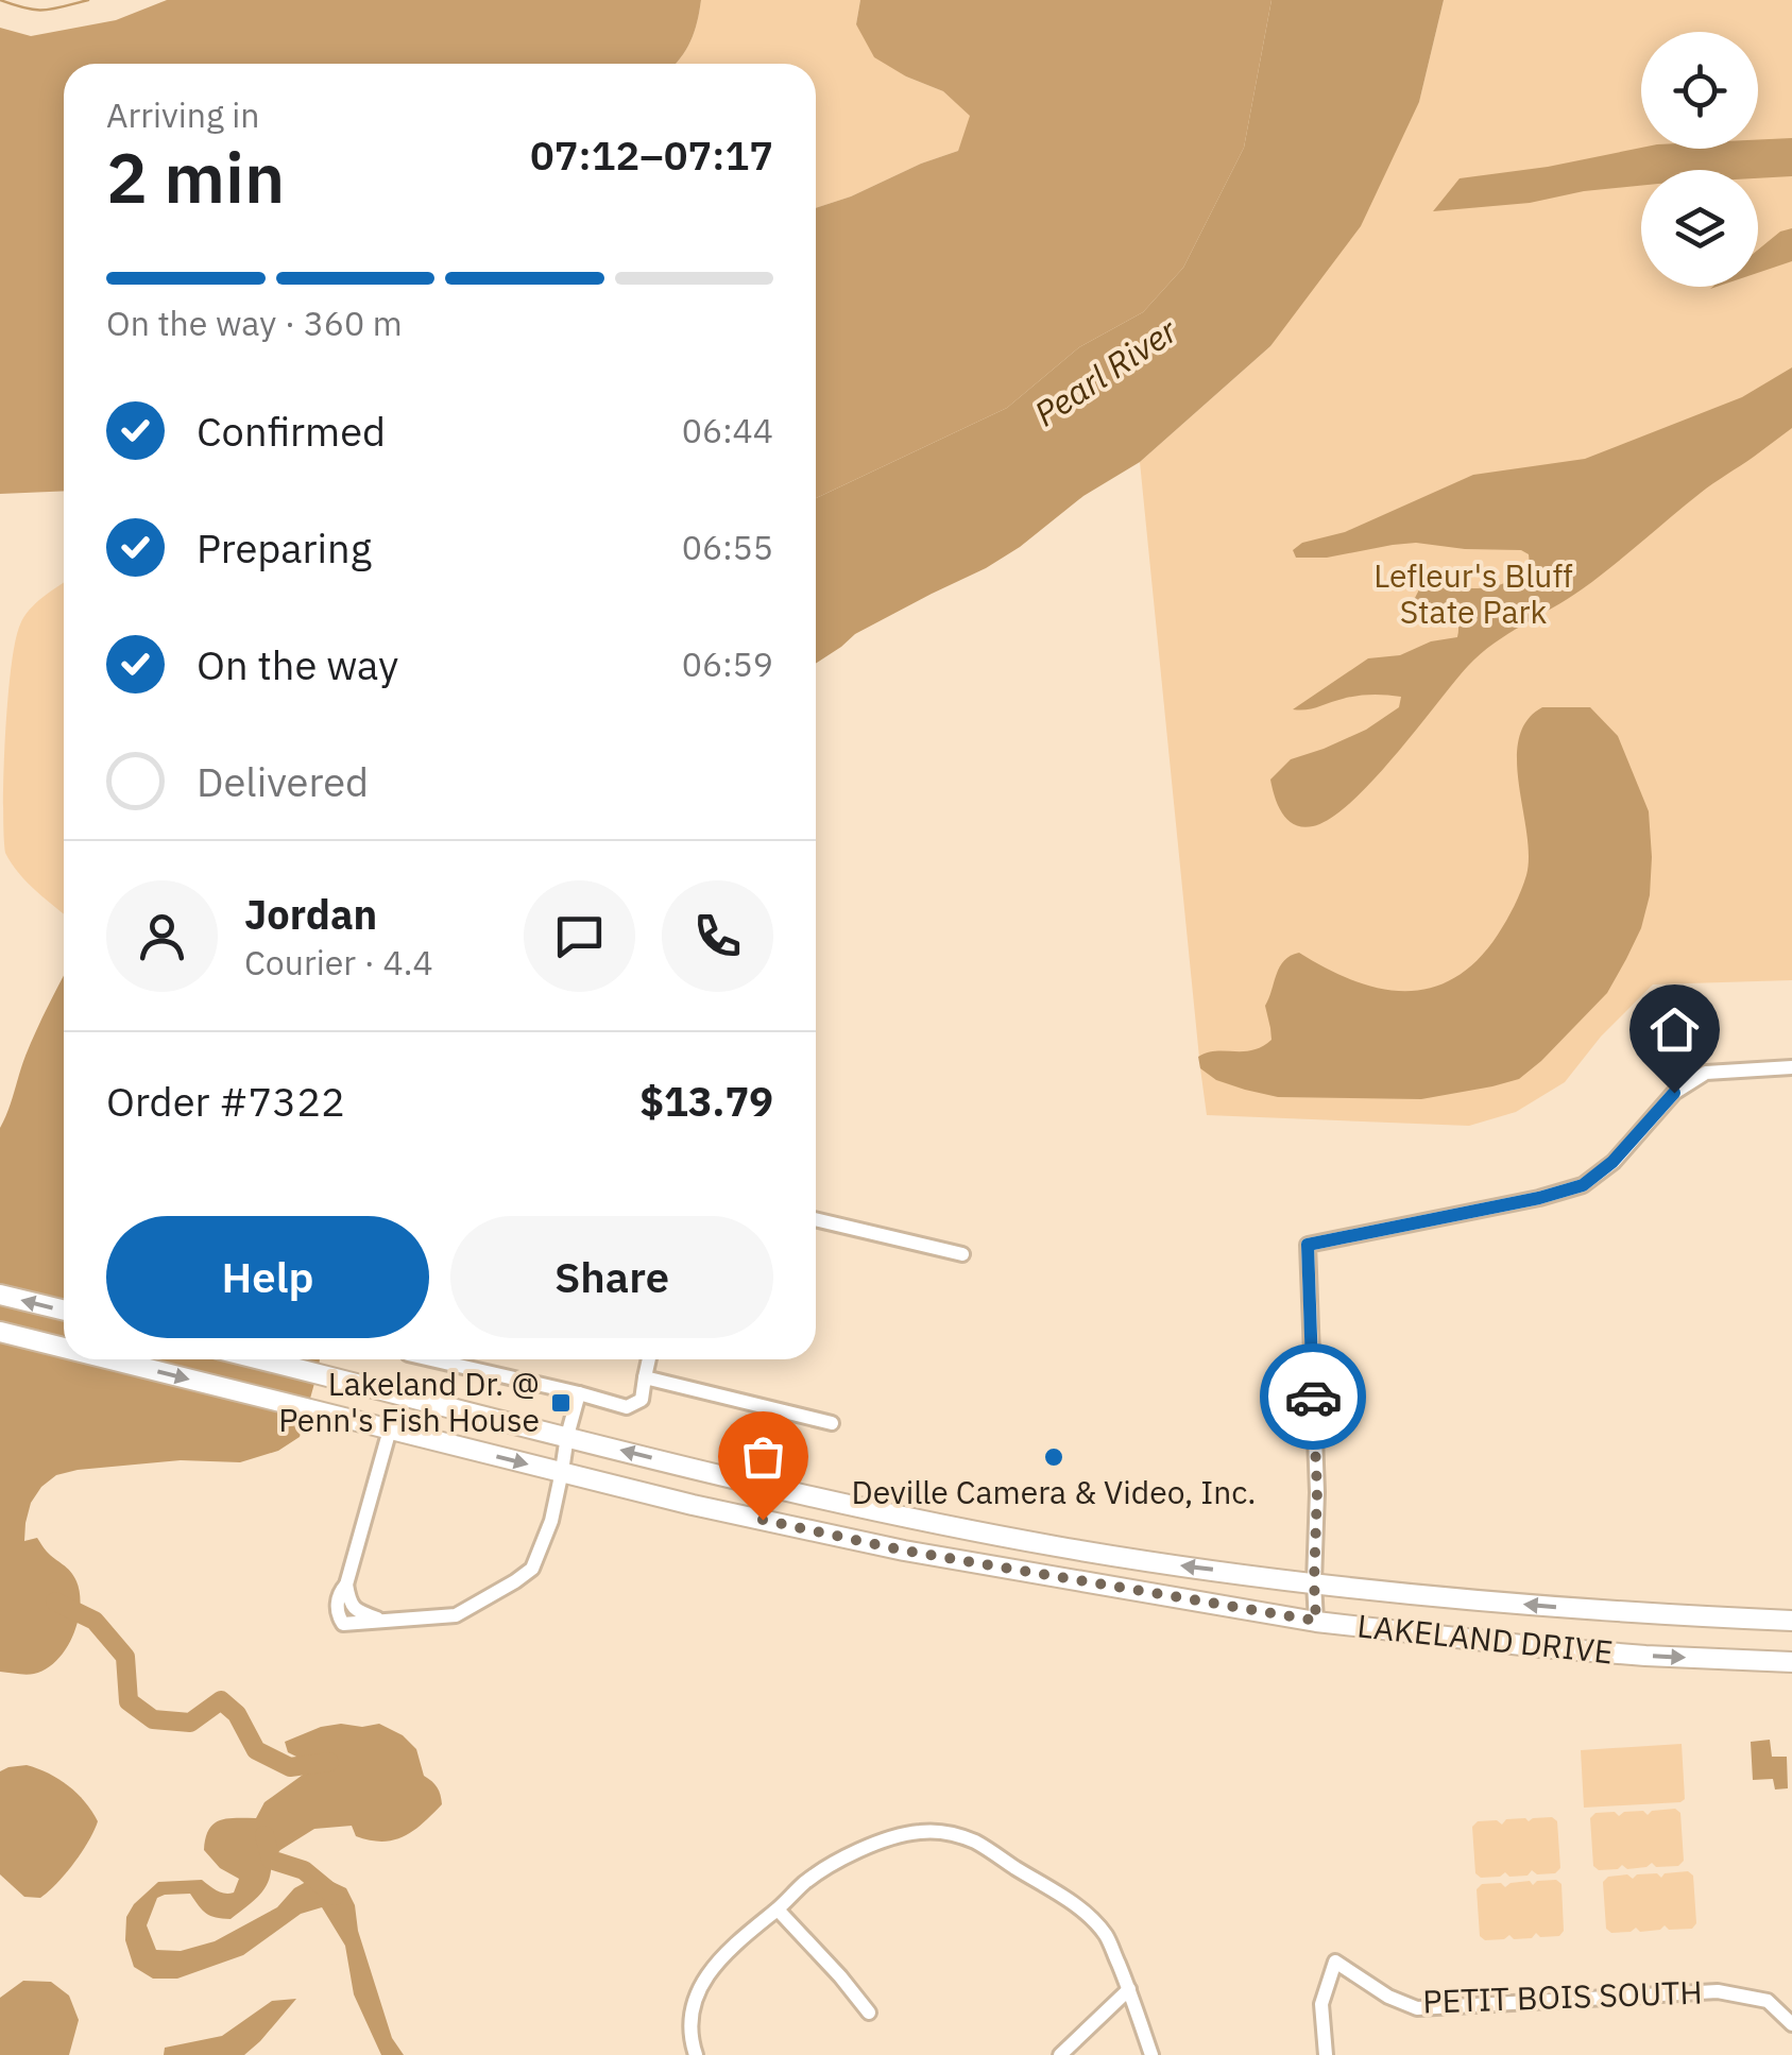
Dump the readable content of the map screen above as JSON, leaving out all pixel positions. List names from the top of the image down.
{
  "streets": {
    "highway": ["LAKELAND DRIVE"],
    "street": ["PETIT BOIS SOUTH"]
  },
  "water": ["Pearl River"],
  "parks": ["Lefleur's Bluff State Park"],
  "places": {
    "transit": ["Lakeland Dr. @ Penn's Fish House"],
    "other": ["Deville Camera & Video, Inc."]
  },
  "page": {
    "heading": ["2 min", "Arriving in", "07:12–07:17"],
    "panel": [
      "Jordan",
      "Courier · 4.4",
      "Order #7322",
      "$13.79"
    ],
    "bar": "On the way · 360 m",
    "list": [
      ["Confirmed", "06:44"],
      ["Preparing", "06:55"],
      ["On the way", "06:59"],
      "Delivered"
    ],
    "buttons": ["Help", "Share"]
  }
}
